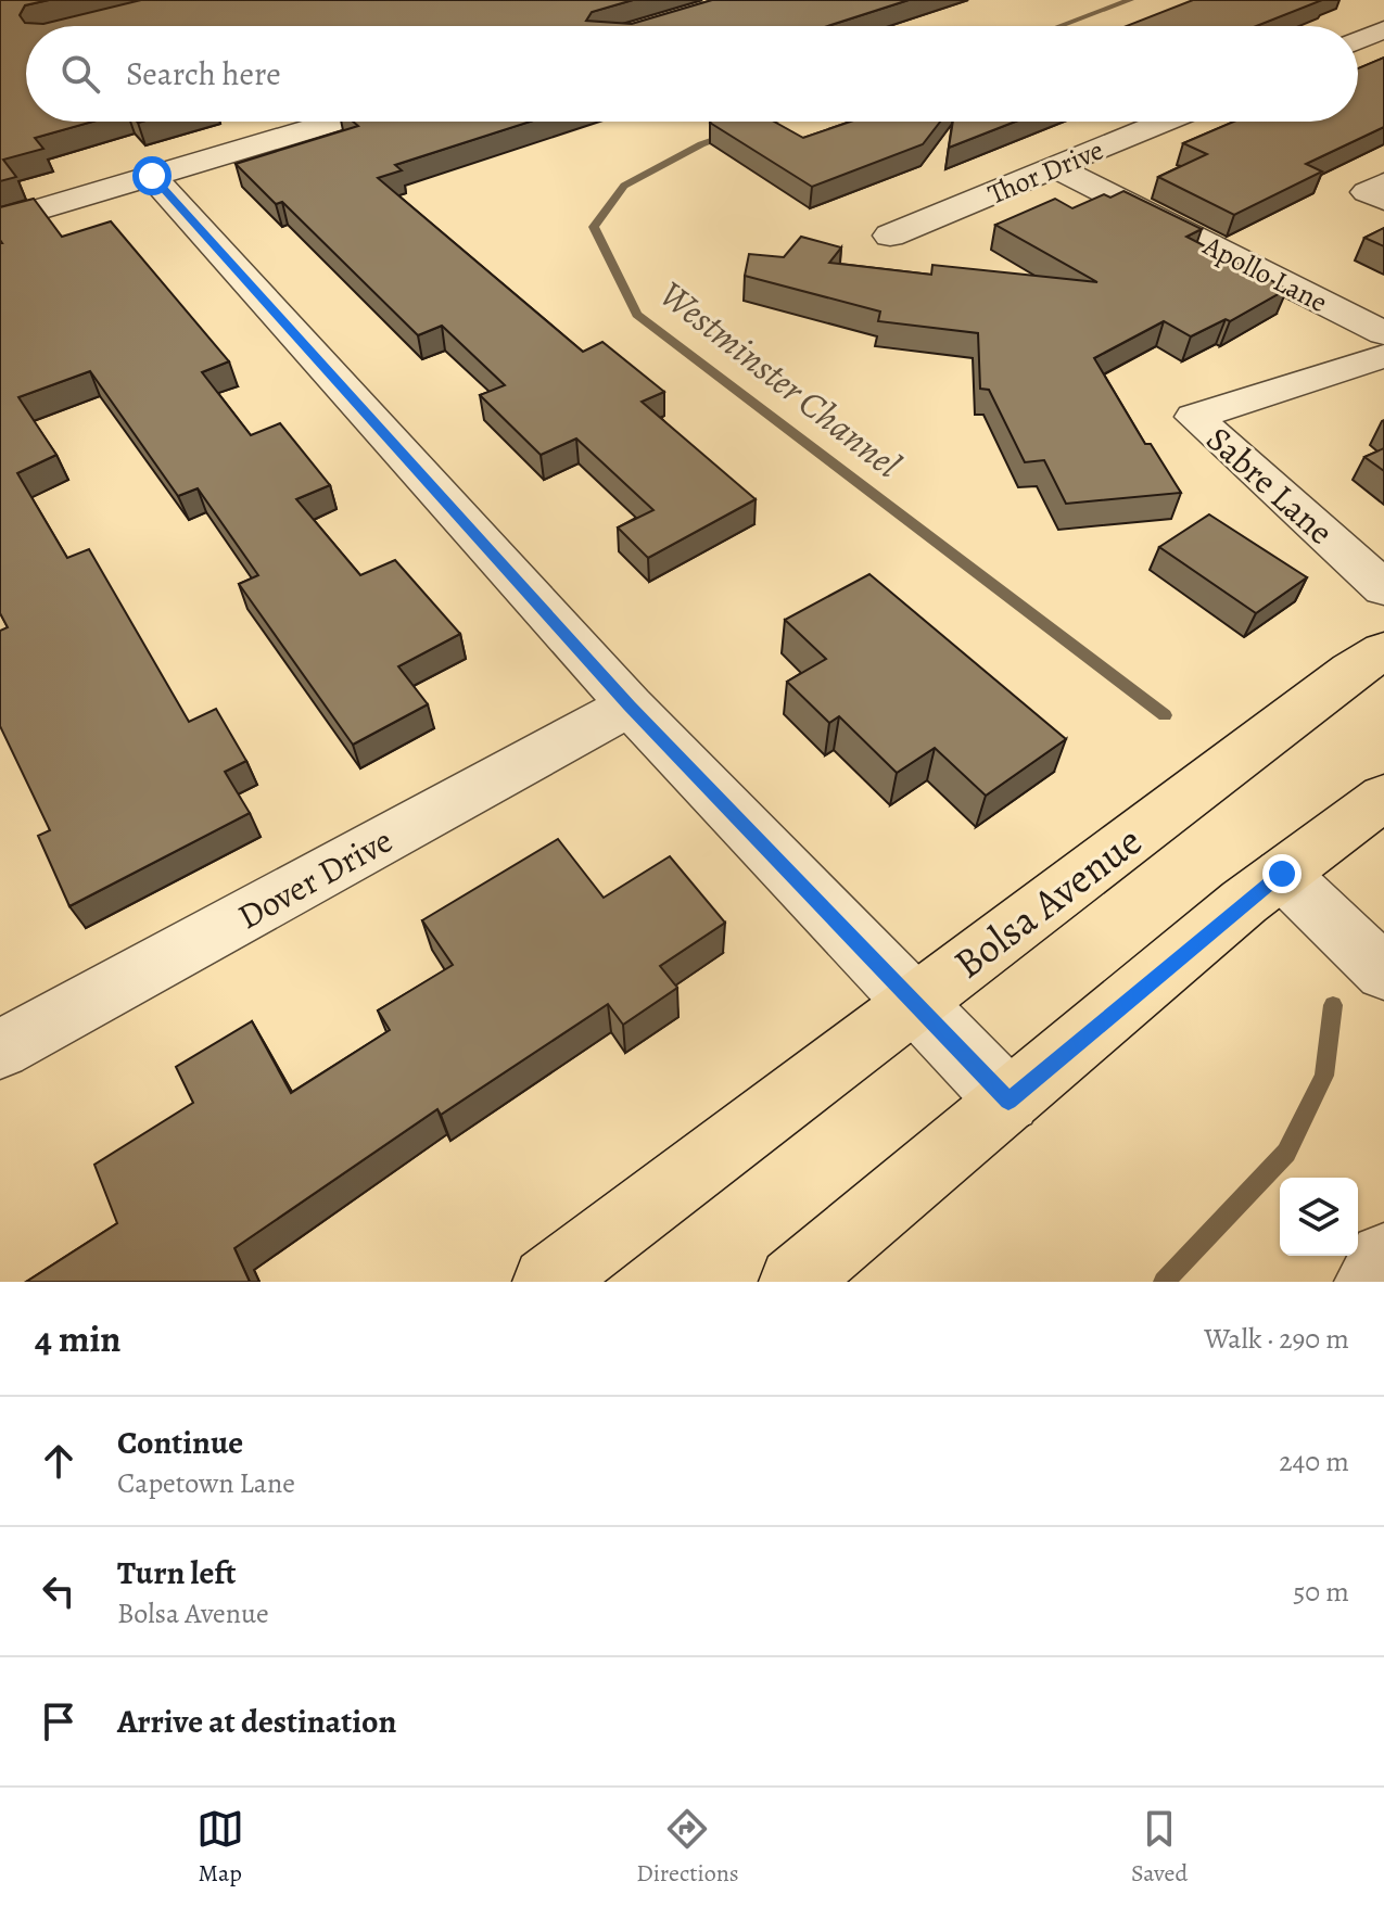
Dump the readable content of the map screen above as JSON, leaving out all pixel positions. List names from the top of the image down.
{
  "streets": {
    "main road": ["Bolsa Avenue"],
    "street": [
      "Thor Drive",
      "Apollo Lane",
      "Sabre Lane",
      "Dover Drive"
    ]
  },
  "crossings": [
    ["Thor Drive", "Apollo Lane"]
  ],
  "water": ["Westminster Channel"],
  "page": {
    "search": "Search here",
    "heading": ["4 min", "Walk · 290 m"],
    "list": [
      ["Continue", "Capetown Lane", "240 m"],
      ["Turn left", "Bolsa Avenue", "50 m"],
      "Arrive at destination"
    ],
    "nav": ["Map", "Directions", "Saved"]
  }
}
